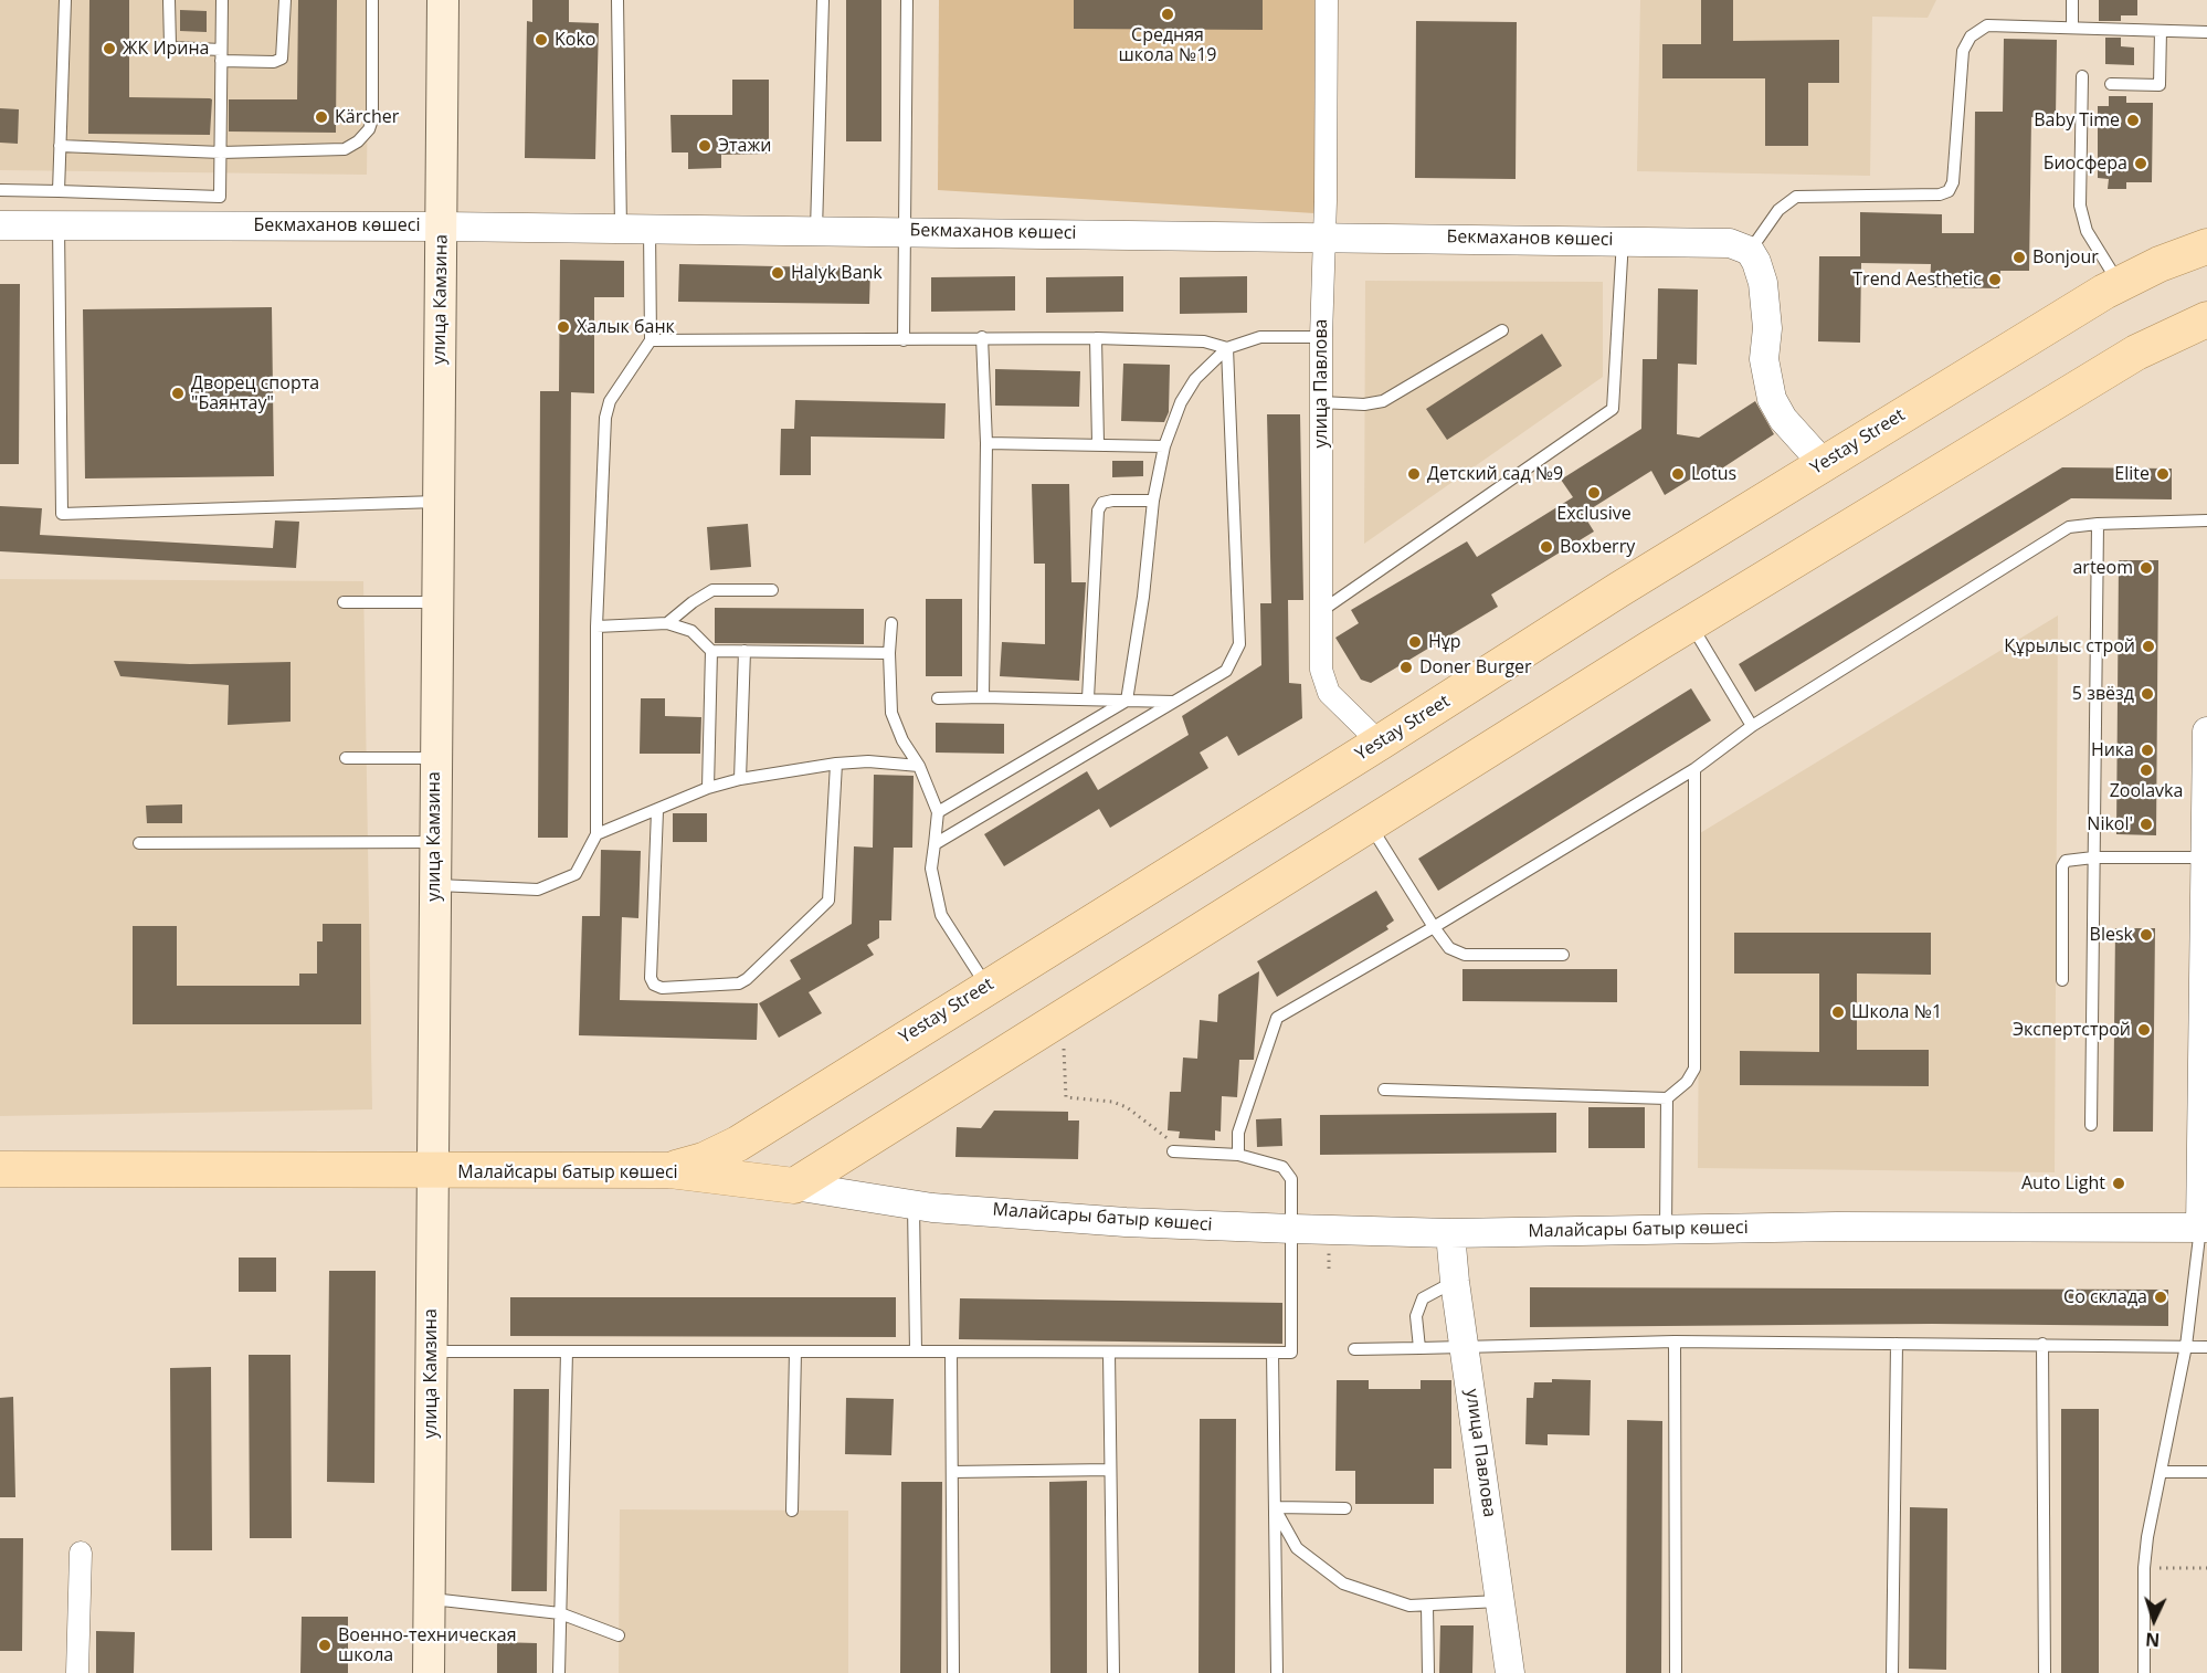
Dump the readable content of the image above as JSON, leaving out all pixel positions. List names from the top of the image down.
{
  "streets": {
    "main road": ["улица Камзина", "Yestay Street", "Малайсары батыр көшесі"],
    "street": ["Бекмаханов көшесі", "улица Павлова"]
  },
  "crossings": [
    ["Бекмаханов көшесі", "улица Камзина"],
    ["Бекмаханов көшесі", "улица Павлова"],
    ["улица Камзина", "Малайсары батыр көшесі"],
    ["улица Павлова", "Yestay Street"],
    ["улица Павлова", "Малайсары батыр көшесі"],
    ["Yestay Street", "Малайсары батыр көшесі"]
  ],
  "places": [
    "Средняя школа №19",
    "Koko",
    "ЖК Ирина",
    "Kärcher",
    "Baby Time",
    "Этажи",
    "Биосфера",
    "Bonjour",
    "Halyk Bank",
    "Trend Aesthetic",
    "Халык банк",
    "Дворец спорта \"Баянтау\"",
    "Детский сад №9",
    "Lotus",
    "Elite",
    "Exclusive",
    "Boxberry",
    "arteom",
    "Нұр",
    "Құрылыс строй",
    "Doner Burger",
    "5 звёзд",
    "Ника",
    "Zoolavka",
    "Nikol'",
    "Blesk",
    "Школа №1",
    "Экспертстрой",
    "Auto Light",
    "Со склада",
    "Военно-техническая школа"
  ],
  "north": "bottom"
}
